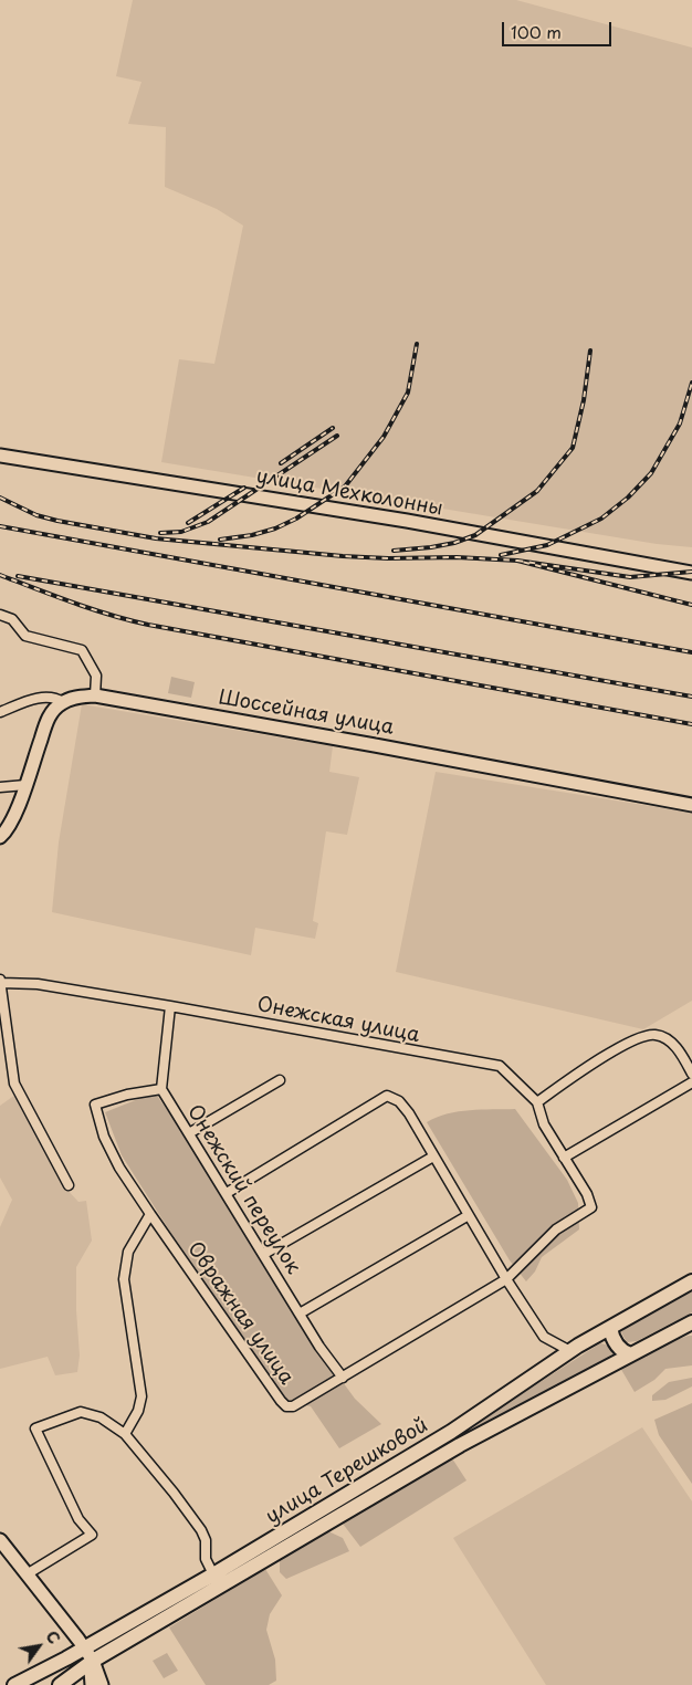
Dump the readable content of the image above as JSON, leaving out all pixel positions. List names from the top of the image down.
{
  "streets": {
    "main road": ["улица Терешковой"],
    "street": [
      "улица Мехколонны",
      "Шоссейная улица",
      "Онежская улица",
      "Онежский переулок",
      "Овражная улица"
    ]
  },
  "crossings": [
    ["Онежский переулок", "Овражная улица"]
  ],
  "scale_bar": "100 m",
  "north": "top right"
}
